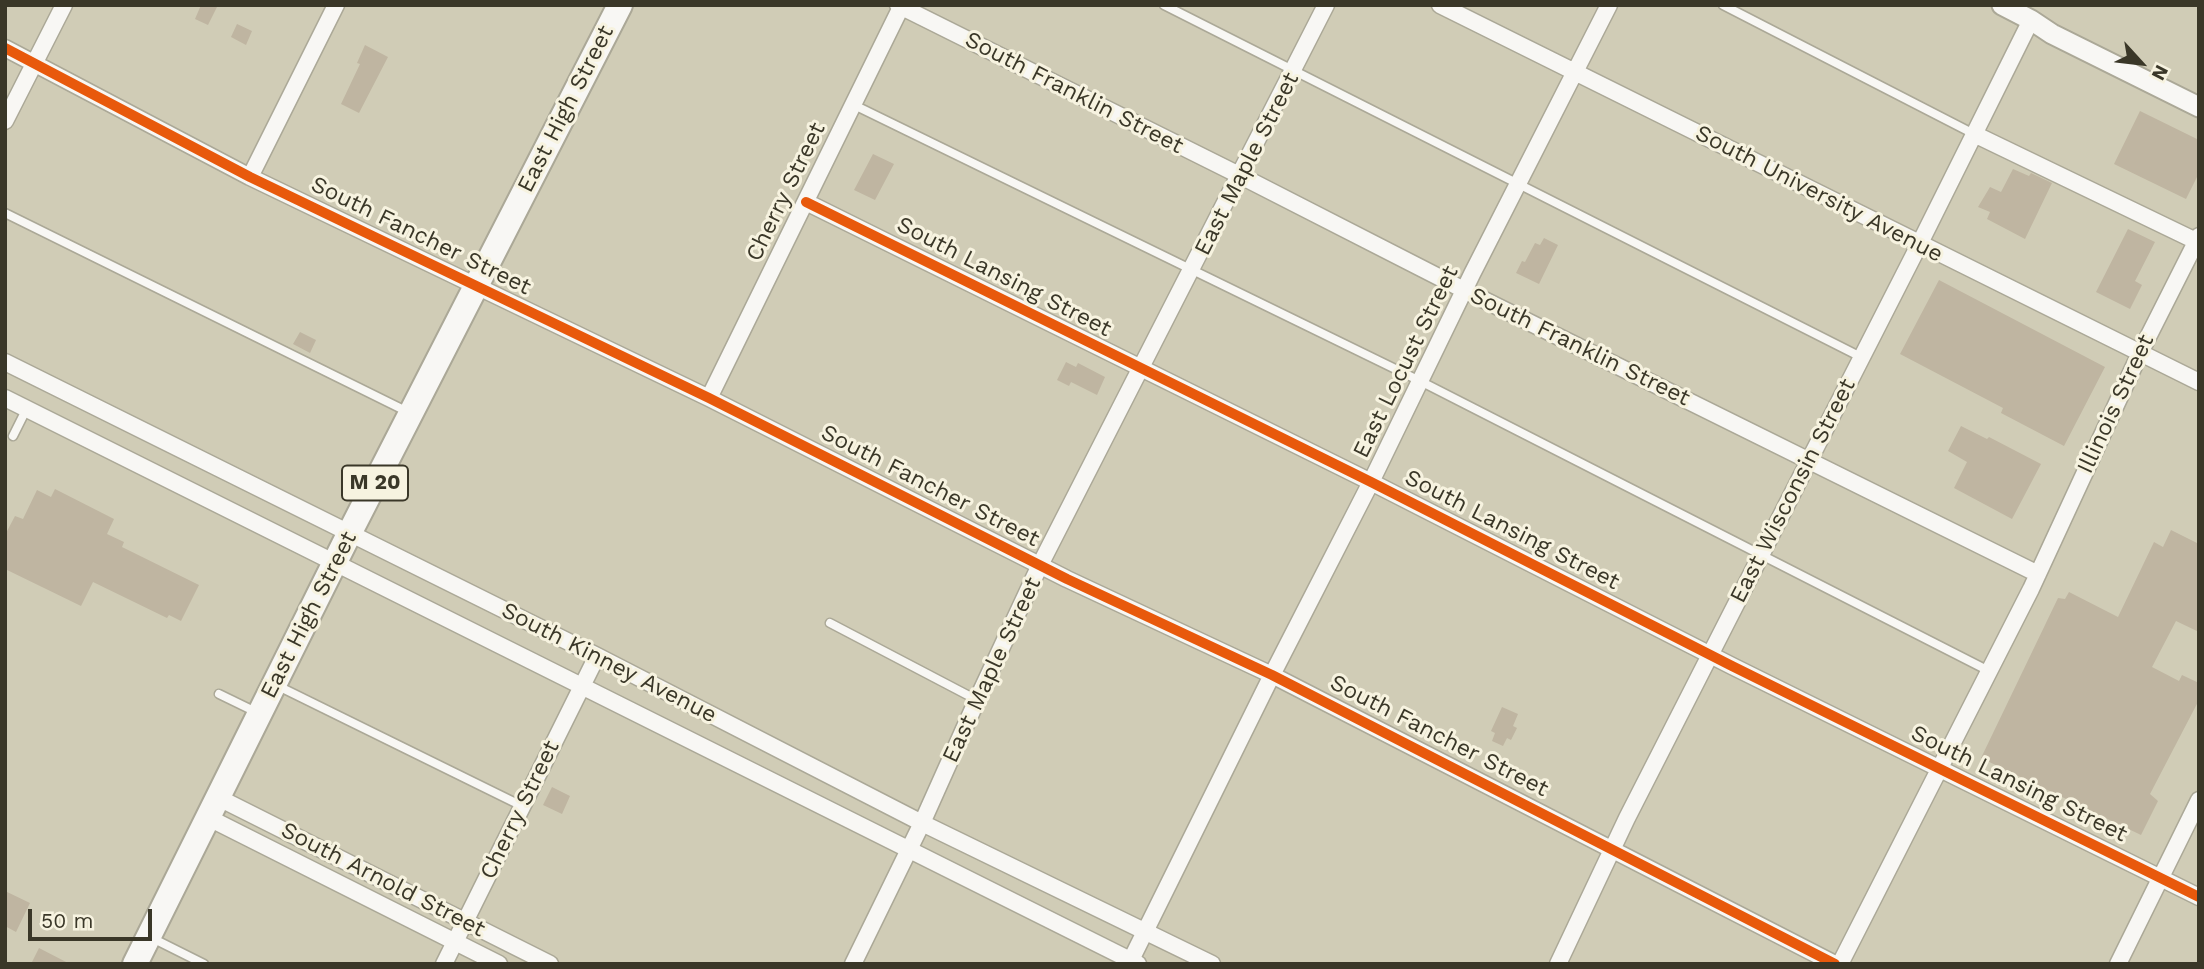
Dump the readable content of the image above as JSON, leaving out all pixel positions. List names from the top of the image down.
{
  "streets": {
    "main road": ["East High Street", "M 20"],
    "street": [
      "South Franklin Street",
      "East Maple Street",
      "Cherry Street",
      "South University Avenue",
      "South Fancher Street",
      "South Lansing Street",
      "East Locust Street",
      "Illinois Street",
      "East Wisconsin Street",
      "South Kinney Avenue",
      "South Arnold Street"
    ]
  },
  "crossings": [
    ["South Franklin Street", "East Maple Street"],
    ["South Franklin Street", "Cherry Street"],
    ["South Franklin Street", "East Locust Street"],
    ["South Franklin Street", "Illinois Street"],
    ["South Franklin Street", "East Wisconsin Street"],
    ["East High Street", "South Fancher Street"],
    ["East High Street", "South Kinney Avenue"],
    ["East High Street", "South Arnold Street"],
    ["East Maple Street", "South Fancher Street"],
    ["East Maple Street", "South Lansing Street"],
    ["East Maple Street", "South Kinney Avenue"],
    ["Cherry Street", "South Fancher Street"],
    ["Cherry Street", "South Lansing Street"],
    ["Cherry Street", "South Kinney Avenue"],
    ["Cherry Street", "South Arnold Street"],
    ["South University Avenue", "East Locust Street"],
    ["South University Avenue", "Illinois Street"],
    ["South University Avenue", "East Wisconsin Street"],
    ["South Fancher Street", "East Locust Street"],
    ["South Fancher Street", "Illinois Street"],
    ["South Fancher Street", "East Wisconsin Street"],
    ["South Lansing Street", "East Locust Street"],
    ["South Lansing Street", "Illinois Street"],
    ["South Lansing Street", "East Wisconsin Street"],
    ["East Locust Street", "South Kinney Avenue"]
  ],
  "scale_bar": "50 m",
  "north": "bottom right"
}
